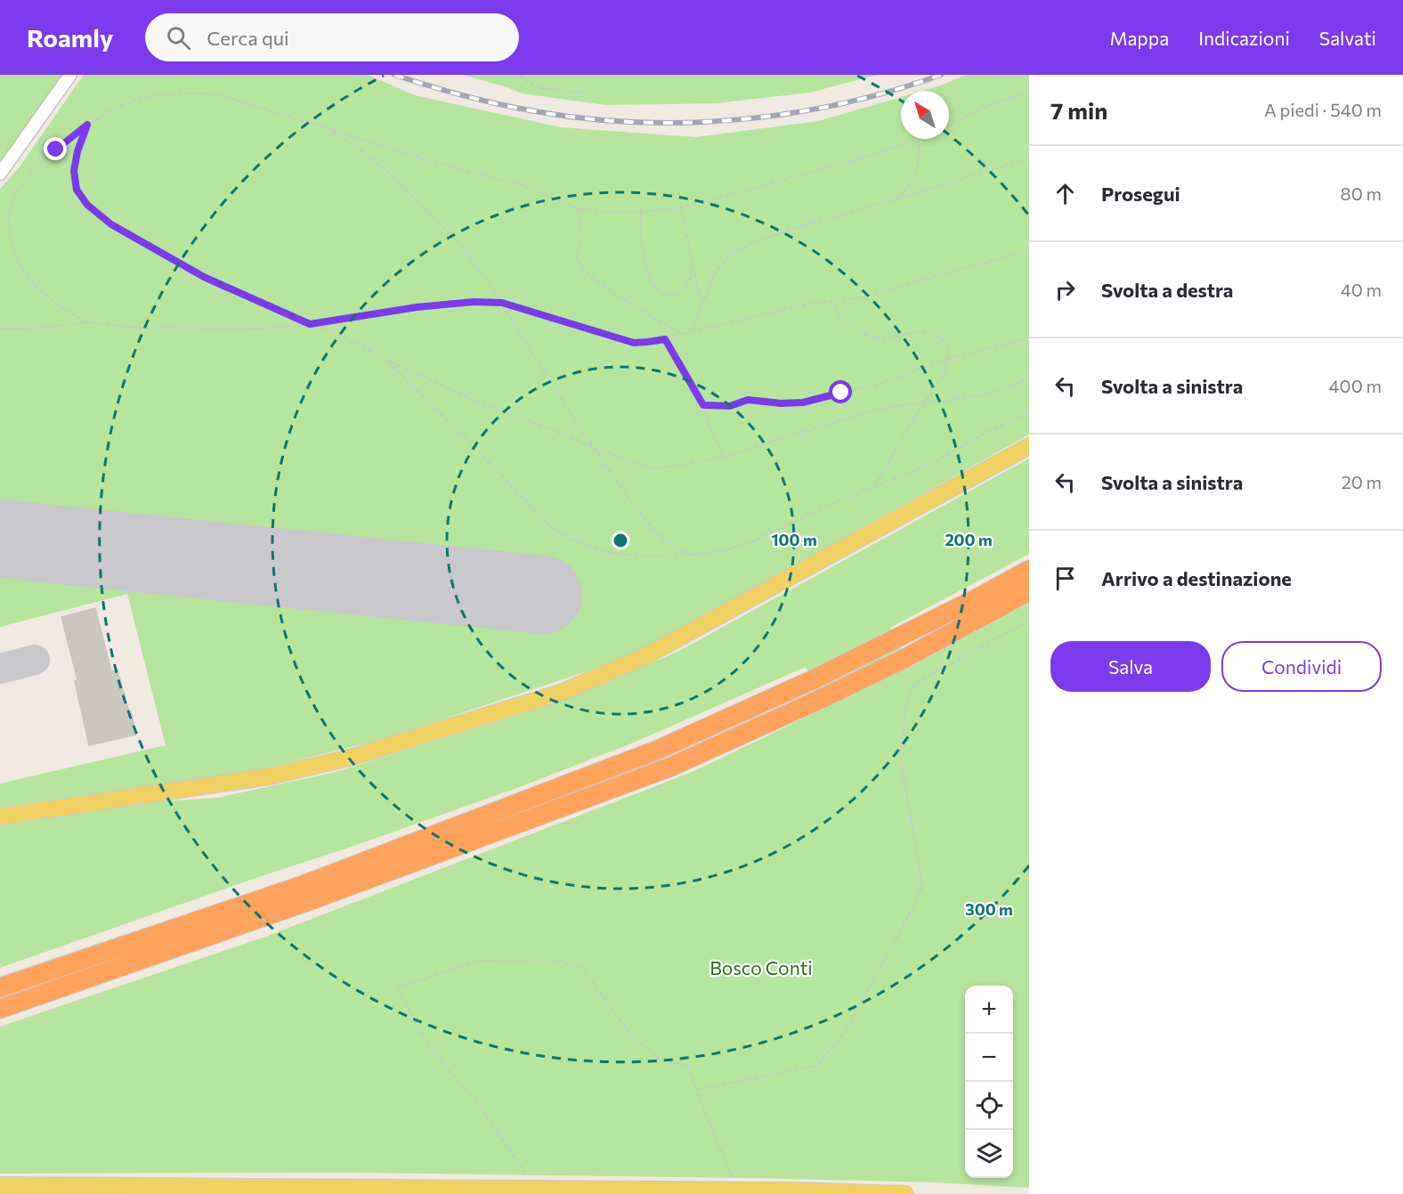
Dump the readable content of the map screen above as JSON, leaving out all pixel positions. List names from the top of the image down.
{
  "parks": ["Bosco Conti"],
  "north": "top left",
  "page": {
    "header": "Roamly",
    "search": "Cerca qui",
    "nav": ["Mappa", "Indicazioni", "Salvati"],
    "heading": ["7 min", "A piedi · 540 m"],
    "list": [
      ["Prosegui", "80 m"],
      ["Svolta a destra", "40 m"],
      ["Svolta a sinistra", "400 m"],
      ["Svolta a sinistra", "20 m"],
      "Arrivo a destinazione"
    ],
    "buttons": ["Salva", "Condividi"],
    "map_buttons": ["+", "−"]
  },
  "rings": ["100 m", "200 m", "300 m"]
}
